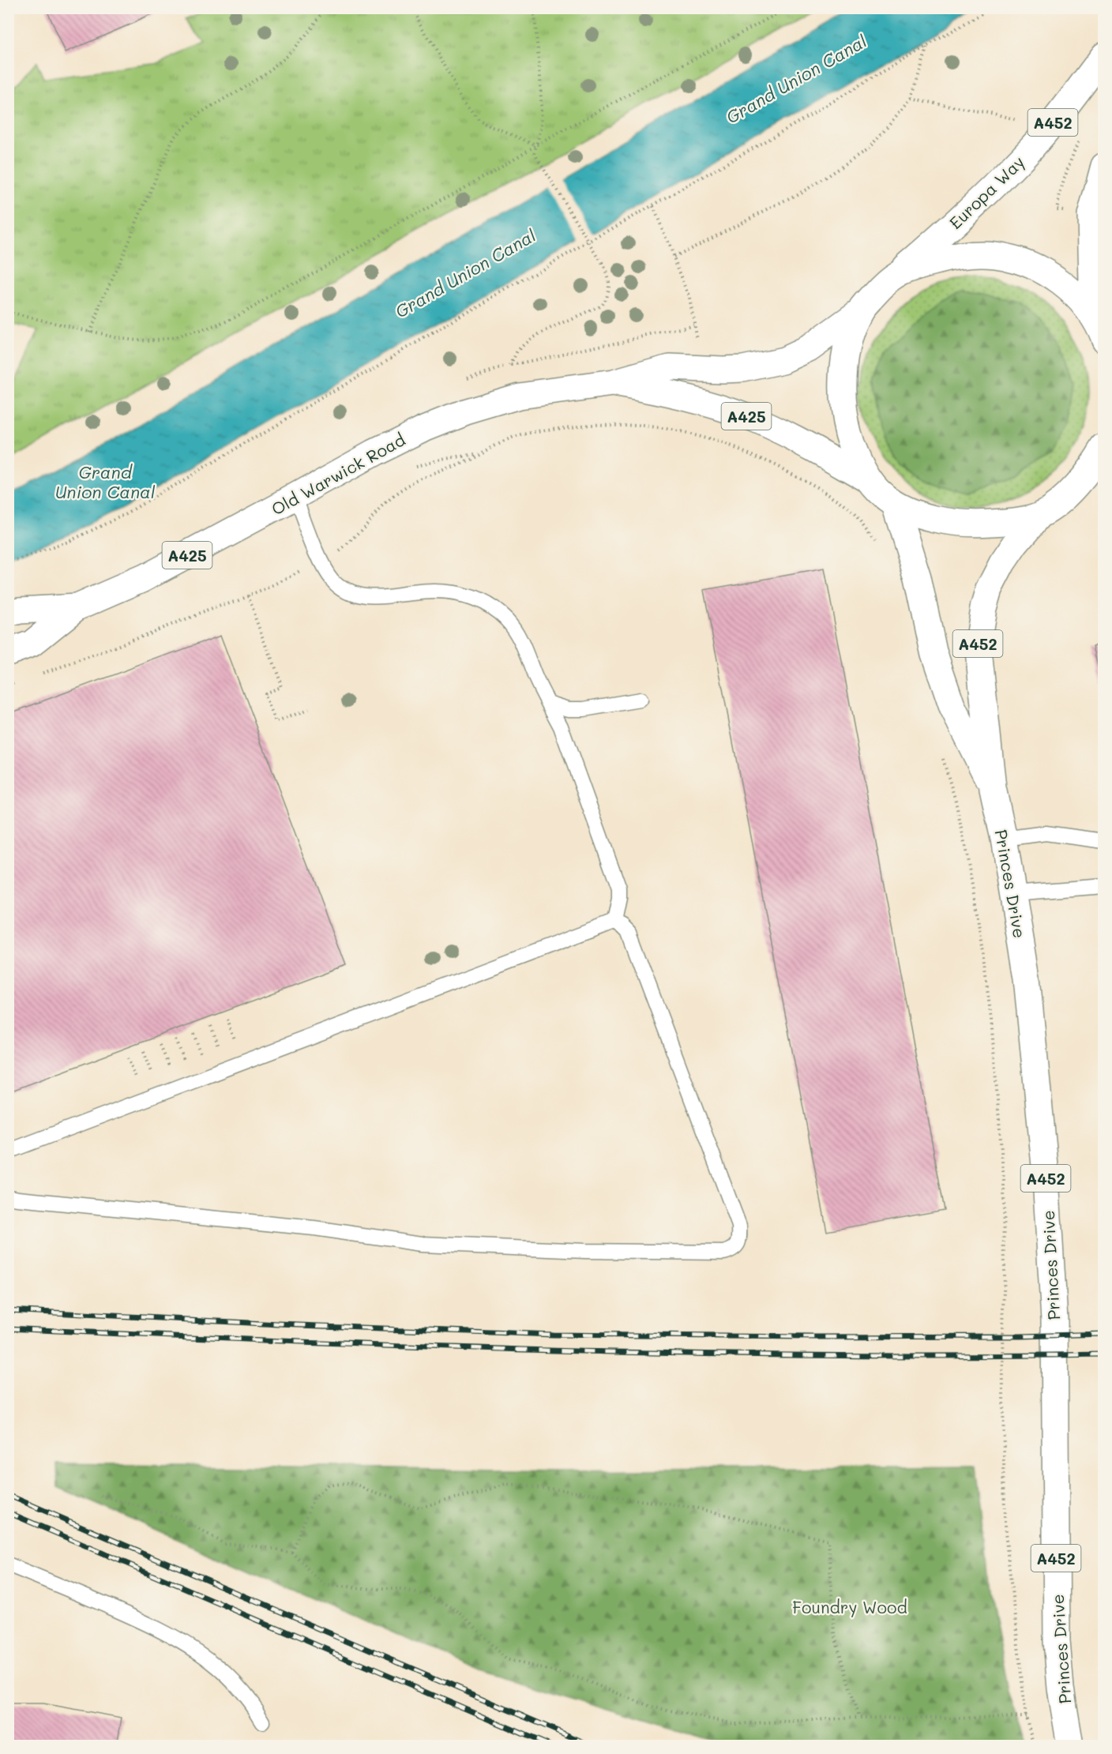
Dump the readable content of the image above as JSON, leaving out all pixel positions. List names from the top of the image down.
{
  "streets": {
    "main road": [
      "A452",
      "Europa Way",
      "A425",
      "Old Warwick Road",
      "Princes Drive"
    ]
  },
  "crossings": [
    ["Europa Way", "A425"],
    ["A425", "Old Warwick Road"],
    ["A425", "Princes Drive"]
  ],
  "water": ["Grand Union Canal"],
  "parks": ["Foundry Wood"]
}
